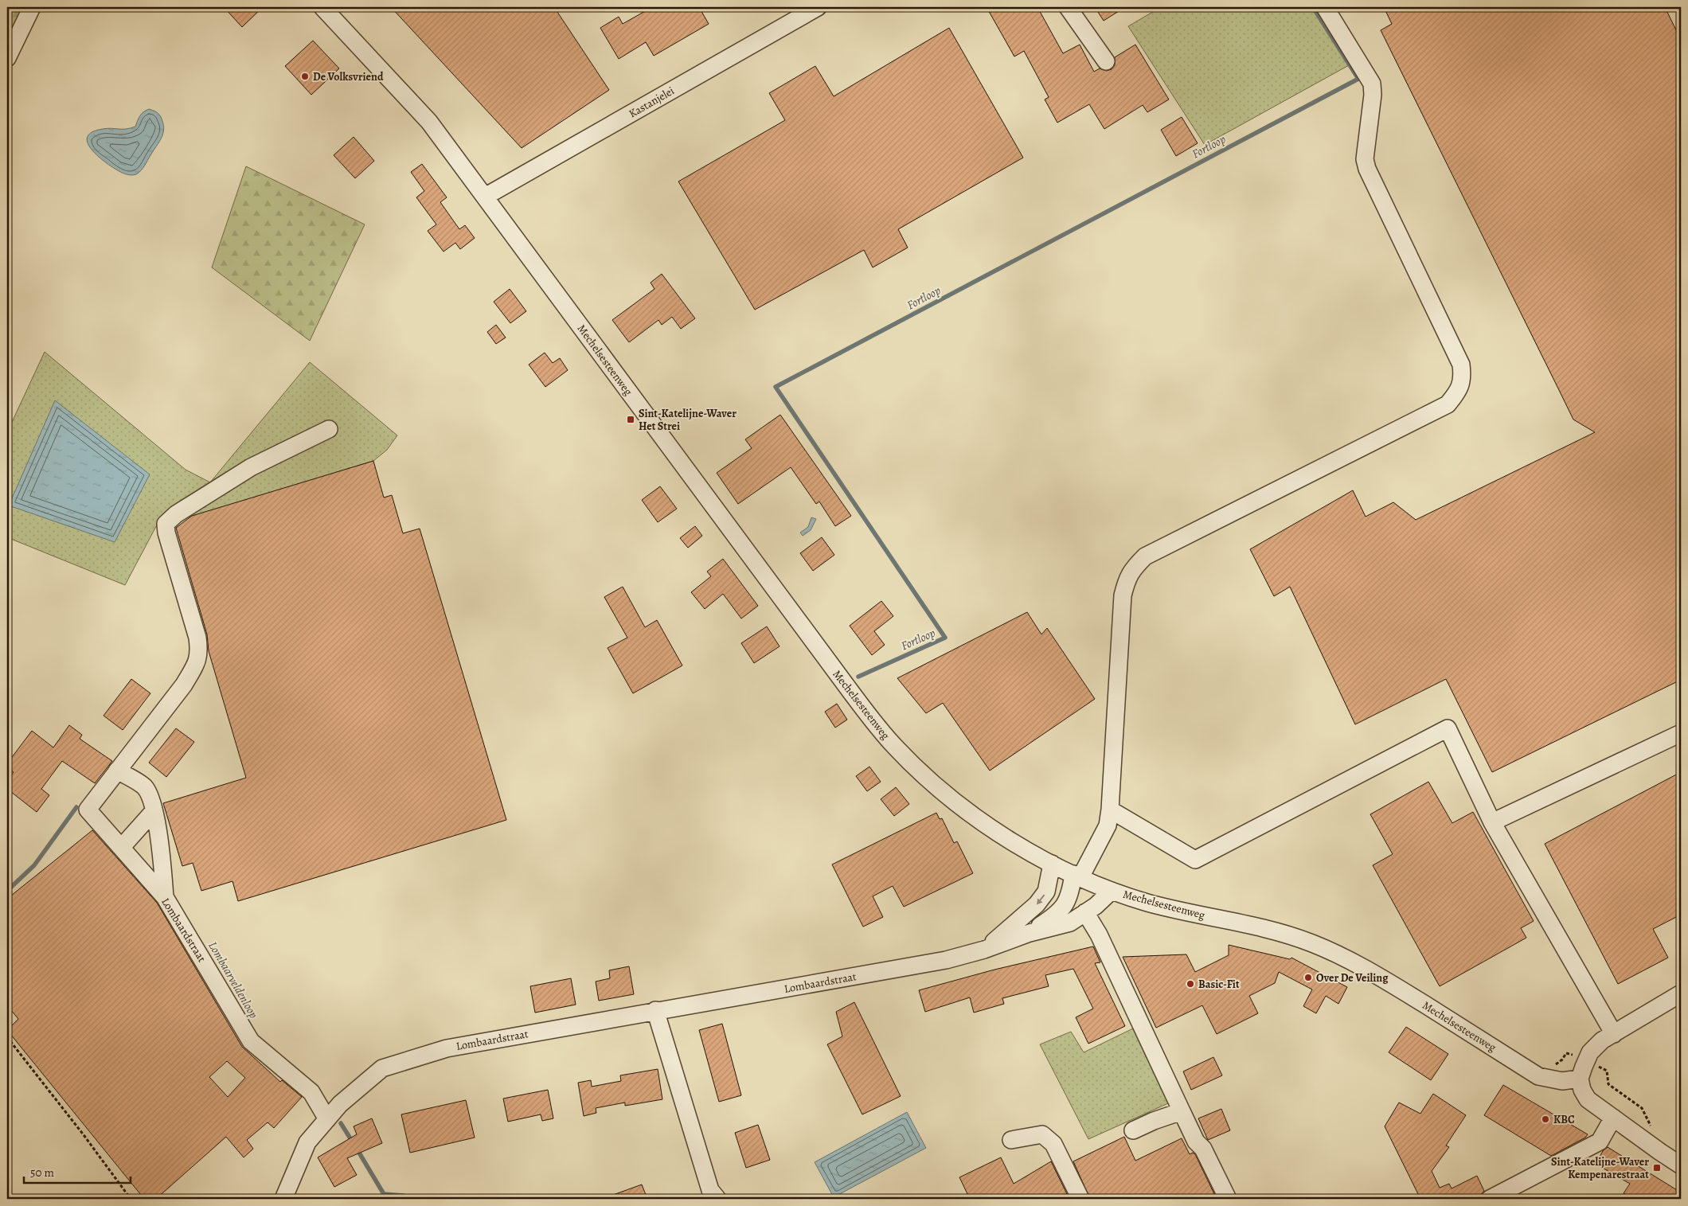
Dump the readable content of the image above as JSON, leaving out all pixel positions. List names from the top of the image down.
{
  "streets": {
    "street": ["Kastanjelei", "Mechelsesteenweg", "Lombaardstraat"]
  },
  "crossings": [
    ["Kastanjelei", "Mechelsesteenweg"],
    ["Mechelsesteenweg", "Lombaardstraat"]
  ],
  "water": ["Fortloop", "Lombaarveldenloop"],
  "places": {
    "other": [
      "De Volksvriend",
      "Over De Veiling",
      "Basic-Fit",
      "KBC"
    ],
    "transit": ["Sint-Katelijne-Waver Het Strei", "Sint-Katelijne-Waver Kempenarestraat"]
  },
  "scale_bar": "50 m"
}
